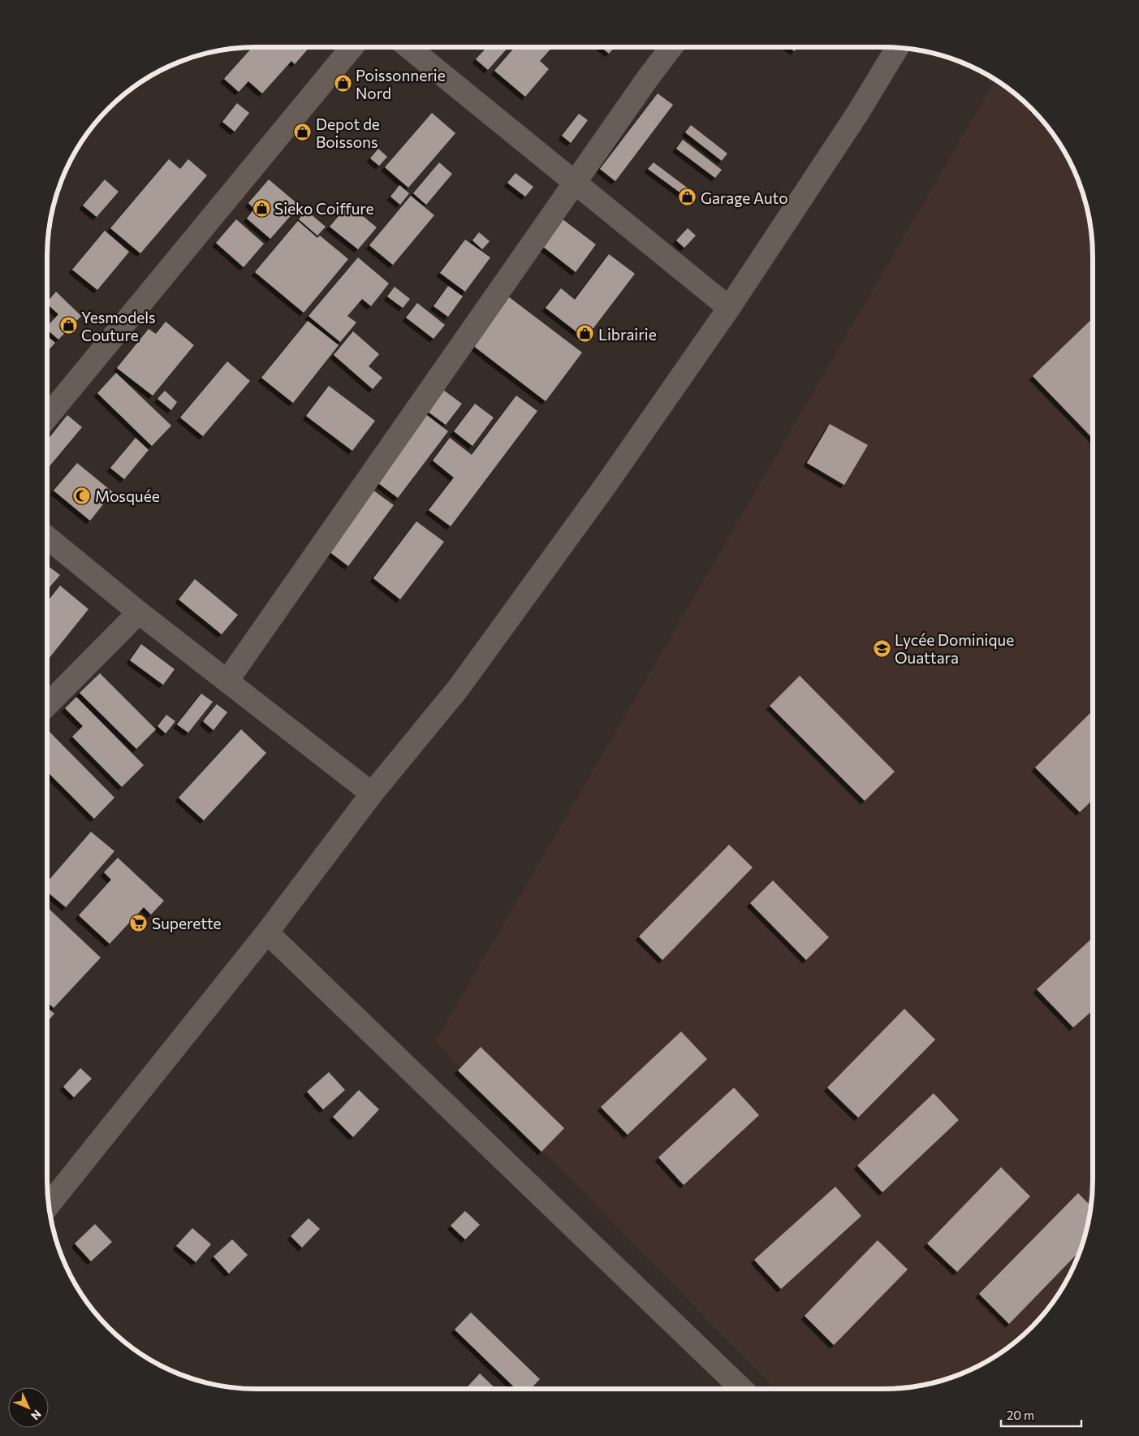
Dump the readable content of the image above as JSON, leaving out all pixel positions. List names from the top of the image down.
{
  "places": {
    "shop": [
      "Poissonnerie Nord",
      "Depot de Boissons",
      "Garage Auto",
      "Sieko Coiffure",
      "Yesmodels Couture",
      "Librairie"
    ],
    "mosque": ["Mosquée"],
    "school or university": ["Lycée Dominique Ouattara"],
    "supermarket": ["Superette"]
  },
  "scale_bar": "20 m",
  "north": "bottom right"
}
